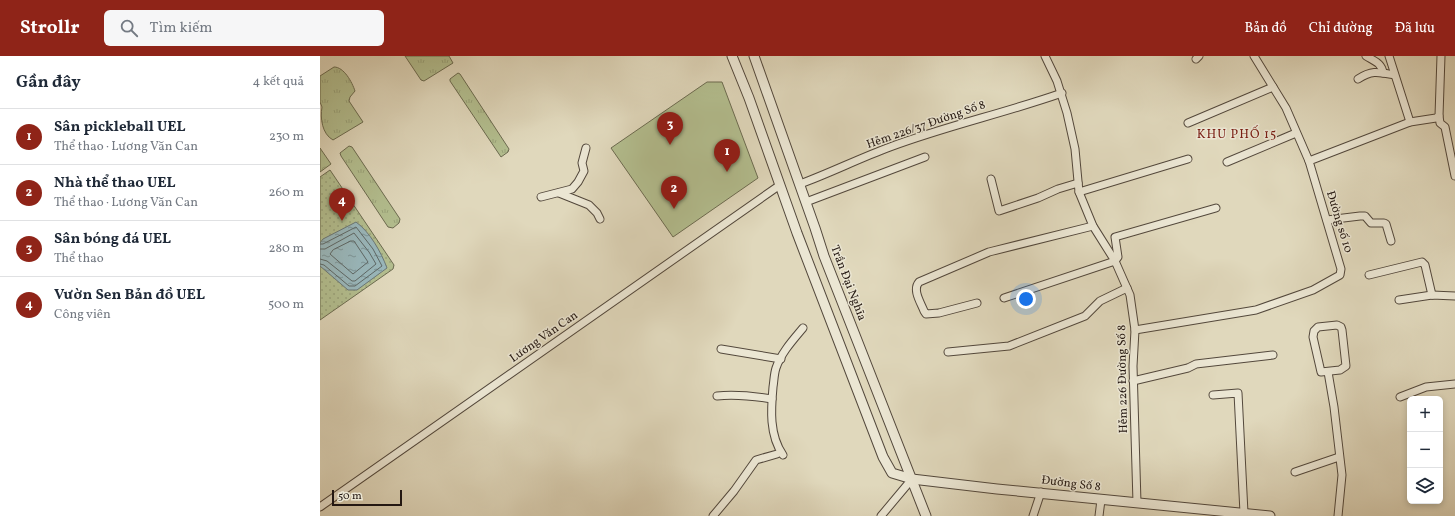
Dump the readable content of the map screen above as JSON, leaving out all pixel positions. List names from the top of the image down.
{
  "streets": {
    "street": [
      "Hẻm 226/37 Đường Số 8",
      "Đường số 10",
      "Trần Đại Nghĩa",
      "Lương Văn Can",
      "Hẻm 226 Đường Số 8",
      "Đường Số 8"
    ]
  },
  "crossings": [
    ["Hẻm 226/37 Đường Số 8", "Trần Đại Nghĩa"],
    ["Hẻm 226/37 Đường Số 8", "Hẻm 226 Đường Số 8"],
    ["Đường số 10", "Hẻm 226 Đường Số 8"],
    ["Trần Đại Nghĩa", "Đường Số 8"],
    ["Hẻm 226 Đường Số 8", "Đường Số 8"]
  ],
  "districts": ["KHU PHỐ 15"],
  "scale_bar": "50 m",
  "page": {
    "header": "Strollr",
    "search": "Tìm kiếm",
    "nav": ["Bản đồ", "Chỉ đường", "Đã lưu"],
    "heading": ["Gần đây", "4 kết quả"],
    "list": [
      {
        "mark": "1",
        "name": "Sân pickleball UEL",
        "note": "Thể thao · Lương Văn Can",
        "value": "230 m"
      },
      {
        "mark": "2",
        "name": "Nhà thể thao UEL",
        "note": "Thể thao · Lương Văn Can",
        "value": "260 m"
      },
      {
        "mark": "3",
        "name": "Sân bóng đá UEL",
        "note": "Thể thao",
        "value": "280 m"
      },
      {
        "mark": "4",
        "name": "Vườn Sen Bản đồ UEL",
        "note": "Công viên",
        "value": "500 m"
      }
    ],
    "pins": [
      "3",
      "1",
      "2",
      "4"
    ],
    "map_buttons": ["+", "−"],
    "scale": "50 m"
  }
}
